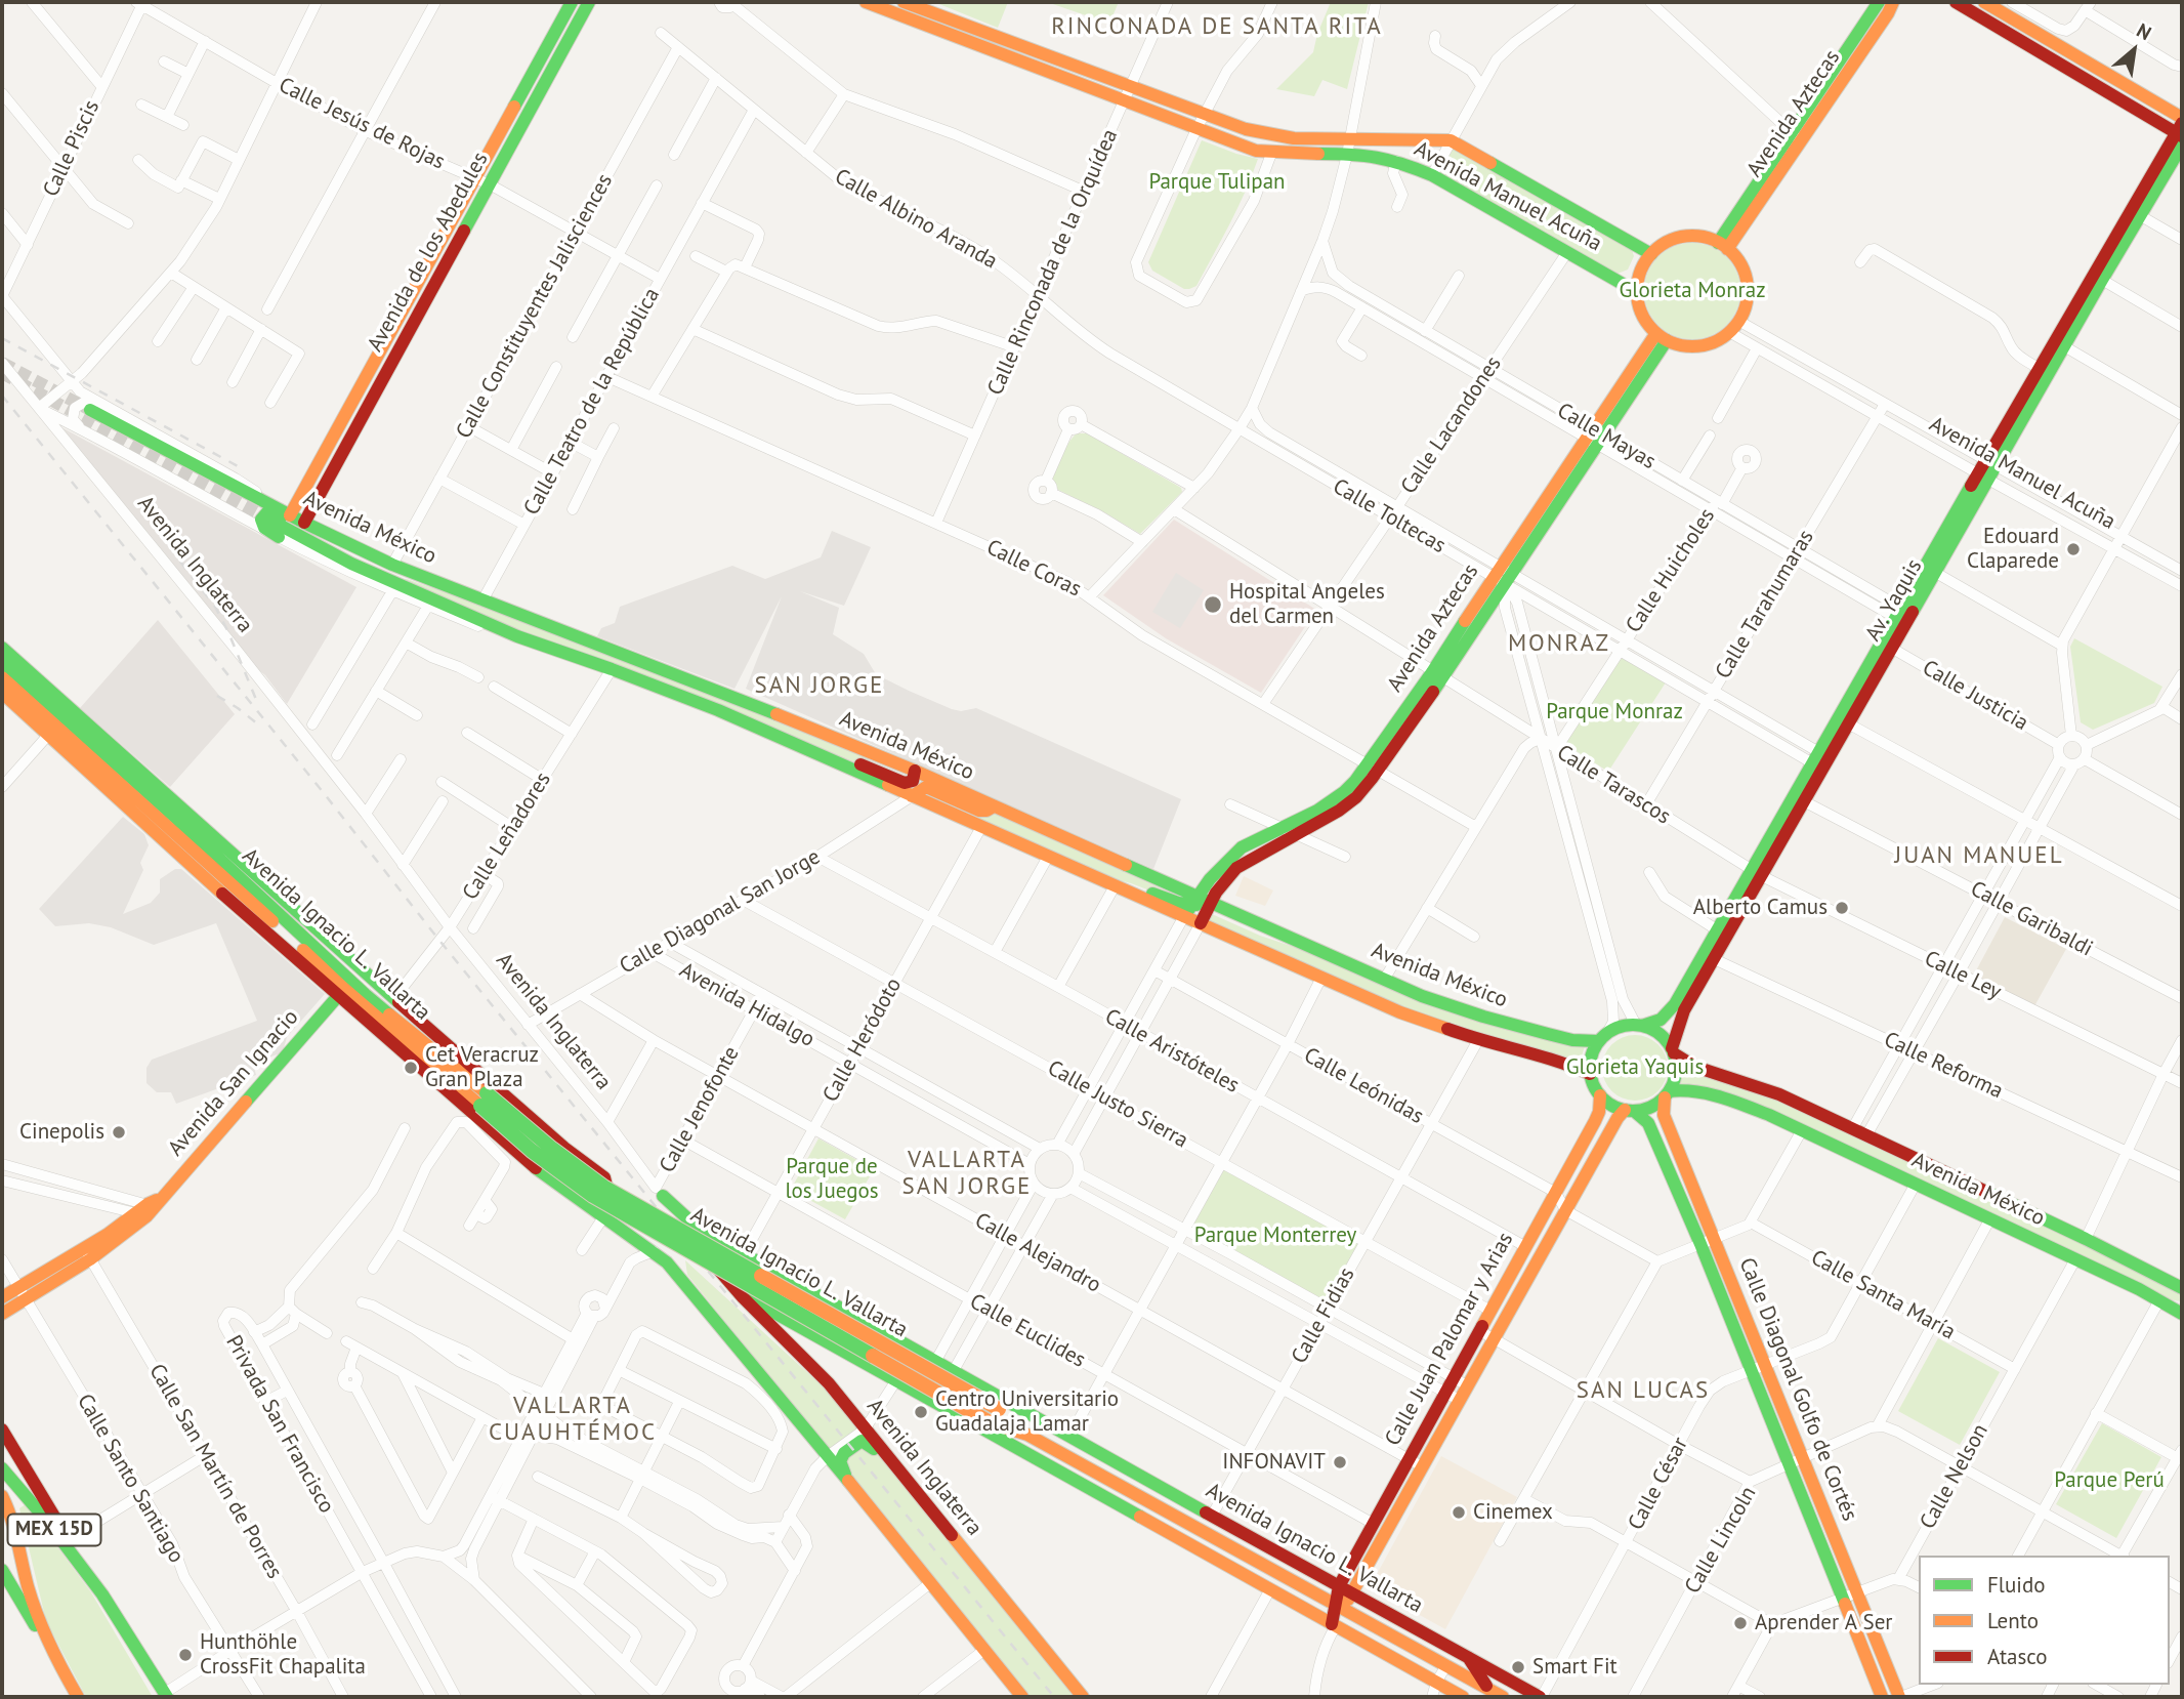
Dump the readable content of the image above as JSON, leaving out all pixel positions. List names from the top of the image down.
{
  "streets": {
    "main road": [
      "Avenida Aztecas",
      "Avenida Manuel Acuña",
      "Avenida de los Abedules",
      "Avenida México",
      "Avenida Inglaterra",
      "Av. Yaquis",
      "Avenida Ignacio L. Vallarta",
      "Avenida San Ignacio",
      "Calle Juan Palomar y Arias",
      "Calle Diagonal Golfo de Cortés",
      "MEX 15D"
    ],
    "street": [
      "Calle Jesús de Rojas",
      "Calle Piscis",
      "Calle Albino Aranda",
      "Calle Rinconada de la Orquídea",
      "Calle Constituyentes Jalisciences",
      "Calle Teatro de la República",
      "Calle Lacandones",
      "Calle Mayas",
      "Calle Toltecas",
      "Calle Coras",
      "Calle Huicholes",
      "Calle Tarahumaras",
      "Calle Justicia",
      "Calle Tarascos",
      "Calle Leñadores",
      "Calle Diagonal San Jorge",
      "Calle Garibaldi",
      "Calle Ley",
      "Avenida Hidalgo",
      "Calle Heródoto",
      "Calle Aristóteles",
      "Calle Reforma",
      "Calle Leónidas",
      "Calle Justo Sierra",
      "Calle Jenofonte",
      "Calle Alejandro",
      "Calle Santa María",
      "Calle Fidias",
      "Calle Euclides",
      "Privada San Francisco",
      "Calle San Martín de Porres",
      "Calle Nelson",
      "Calle Santo Santiago",
      "Calle César",
      "Calle Lincoln"
    ]
  },
  "crossings": [
    ["Avenida Aztecas", "Avenida Manuel Acuña"],
    ["Avenida Aztecas", "Calle Mayas"],
    ["Avenida Aztecas", "Calle Toltecas"],
    ["Avenida Aztecas", "Avenida México"],
    ["Avenida Aztecas", "Calle Coras"],
    ["Avenida Aztecas", "Calle Tarascos"],
    ["Calle Jesús de Rojas", "Calle Piscis"],
    ["Calle Jesús de Rojas", "Avenida de los Abedules"],
    ["Calle Jesús de Rojas", "Calle Constituyentes Jalisciences"],
    ["Calle Jesús de Rojas", "Calle Teatro de la República"],
    ["Avenida Manuel Acuña", "Calle Rinconada de la Orquídea"],
    ["Avenida Manuel Acuña", "Calle Lacandones"],
    ["Avenida Manuel Acuña", "Av. Yaquis"],
    ["Avenida Manuel Acuña", "Calle Tarahumaras"],
    ["Calle Albino Aranda", "Calle Rinconada de la Orquídea"],
    ["Calle Albino Aranda", "Calle Constituyentes Jalisciences"],
    ["Calle Albino Aranda", "Calle Teatro de la República"],
    ["Calle Albino Aranda", "Calle Toltecas"],
    ["Avenida de los Abedules", "Avenida México"],
    ["Calle Rinconada de la Orquídea", "Calle Toltecas"],
    ["Calle Rinconada de la Orquídea", "Calle Coras"],
    ["Calle Constituyentes Jalisciences", "Avenida México"],
    ["Calle Teatro de la República", "Avenida México"],
    ["Calle Teatro de la República", "Calle Coras"],
    ["Calle Lacandones", "Calle Mayas"],
    ["Calle Lacandones", "Calle Toltecas"],
    ["Calle Lacandones", "Calle Coras"],
    ["Calle Lacandones", "Calle Tarascos"],
    ["Calle Mayas", "Calle Huicholes"],
    ["Calle Mayas", "Av. Yaquis"],
    ["Calle Mayas", "Calle Tarahumaras"],
    ["Calle Toltecas", "Calle Huicholes"],
    ["Calle Toltecas", "Av. Yaquis"],
    ["Calle Toltecas", "Calle Tarahumaras"],
    ["Avenida México", "Avenida Inglaterra"],
    ["Avenida México", "Av. Yaquis"],
    ["Avenida México", "Calle Leñadores"],
    ["Avenida México", "Calle Diagonal San Jorge"],
    ["Avenida México", "Calle Heródoto"],
    ["Avenida México", "Calle Fidias"],
    ["Avenida México", "Calle Juan Palomar y Arias"],
    ["Avenida México", "Calle Diagonal Golfo de Cortés"],
    ["Avenida México", "Calle Nelson"],
    ["Avenida México", "Calle César"],
    ["Avenida Inglaterra", "Calle Leñadores"],
    ["Avenida Inglaterra", "Calle Diagonal San Jorge"],
    ["Avenida Inglaterra", "Avenida Ignacio L. Vallarta"],
    ["Avenida Inglaterra", "Calle Jenofonte"],
    ["Calle Huicholes", "Calle Tarascos"],
    ["Av. Yaquis", "Calle Justicia"],
    ["Av. Yaquis", "Calle Tarascos"],
    ["Av. Yaquis", "Calle Garibaldi"],
    ["Av. Yaquis", "Calle Ley"],
    ["Av. Yaquis", "Calle Reforma"],
    ["Av. Yaquis", "Calle Juan Palomar y Arias"],
    ["Av. Yaquis", "Calle Diagonal Golfo de Cortés"],
    ["Calle Tarahumaras", "Calle Tarascos"],
    ["Calle Tarascos", "Calle Ley"],
    ["Calle Leñadores", "Avenida Ignacio L. Vallarta"],
    ["Calle Diagonal San Jorge", "Avenida Hidalgo"],
    ["Calle Diagonal San Jorge", "Calle Aristóteles"],
    ["Calle Diagonal San Jorge", "Calle Justo Sierra"],
    ["Calle Diagonal San Jorge", "Calle Alejandro"],
    ["Avenida Ignacio L. Vallarta", "Calle Heródoto"],
    ["Avenida Ignacio L. Vallarta", "Avenida San Ignacio"],
    ["Avenida Ignacio L. Vallarta", "Calle Jenofonte"],
    ["Avenida Ignacio L. Vallarta", "Calle Fidias"],
    ["Avenida Ignacio L. Vallarta", "Calle Juan Palomar y Arias"],
    ["Avenida Ignacio L. Vallarta", "Calle César"],
    ["Avenida Hidalgo", "Calle Heródoto"],
    ["Avenida Hidalgo", "Calle Jenofonte"],
    ["Calle Heródoto", "Calle Aristóteles"],
    ["Calle Heródoto", "Calle Justo Sierra"],
    ["Calle Heródoto", "Calle Alejandro"],
    ["Calle Heródoto", "Calle Euclides"],
    ["Calle Aristóteles", "Calle Fidias"],
    ["Calle Aristóteles", "Calle Juan Palomar y Arias"],
    ["Avenida San Ignacio", "Calle San Martín de Porres"],
    ["Avenida San Ignacio", "Calle Santo Santiago"],
    ["Calle Leónidas", "Calle Fidias"],
    ["Calle Leónidas", "Calle Juan Palomar y Arias"],
    ["Calle Justo Sierra", "Calle Fidias"],
    ["Calle Justo Sierra", "Calle Juan Palomar y Arias"],
    ["Calle Jenofonte", "Calle Alejandro"],
    ["Calle Jenofonte", "Calle Euclides"],
    ["Calle Alejandro", "Calle Fidias"],
    ["Calle Alejandro", "Calle Juan Palomar y Arias"],
    ["Calle Santa María", "Calle Nelson"],
    ["Calle Santa María", "Calle César"],
    ["Calle Fidias", "Calle Euclides"],
    ["Calle Euclides", "Calle Juan Palomar y Arias"],
    ["Calle Juan Palomar y Arias", "Calle Diagonal Golfo de Cortés"],
    ["Calle Diagonal Golfo de Cortés", "Calle César"],
    ["Calle Diagonal Golfo de Cortés", "Calle Lincoln"]
  ],
  "districts": [
    "RINCONADA DE SANTA RITA",
    "MONRAZ",
    "SAN JORGE",
    "JUAN MANUEL",
    "VALLARTA SAN JORGE",
    "SAN LUCAS",
    "VALLARTA CUAUHTÉMOC"
  ],
  "parks": [
    "Parque Tulipan",
    "Glorieta Monraz",
    "Parque Monraz",
    "Glorieta Yaquis",
    "Parque de los Juegos",
    "Parque Monterrey",
    "Parque Perú"
  ],
  "places": [
    "Edouard Claparede",
    "Hospital Angeles del Carmen",
    "Alberto Camus",
    "Cet Veracruz Gran Plaza",
    "Cinepolis",
    "Centro Universitario Guadalaja Lamar",
    "INFONAVIT",
    "Cinemex",
    "Aprender A Ser",
    "Hunthöhle CrossFit Chapalita",
    "Smart Fit"
  ],
  "legend": ["Fluido", "Lento", "Atasco"],
  "north": "top right"
}
